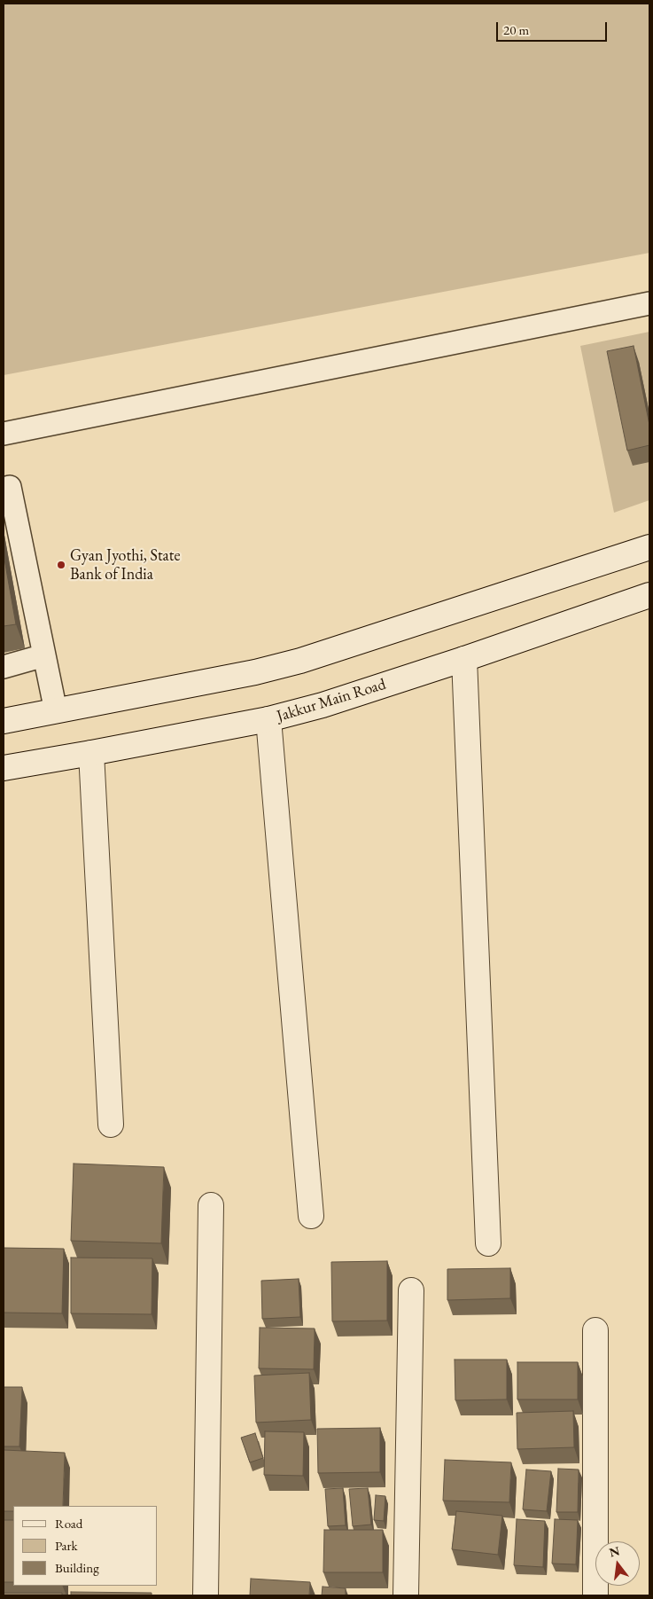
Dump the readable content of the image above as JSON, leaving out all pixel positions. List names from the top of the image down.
{
  "streets": {
    "street": ["Jakkur Main Road"]
  },
  "places": ["Gyan Jyothi, State Bank of India"],
  "legend": ["Road", "Park", "Building"],
  "scale_bar": "20 m",
  "north": "top"
}
